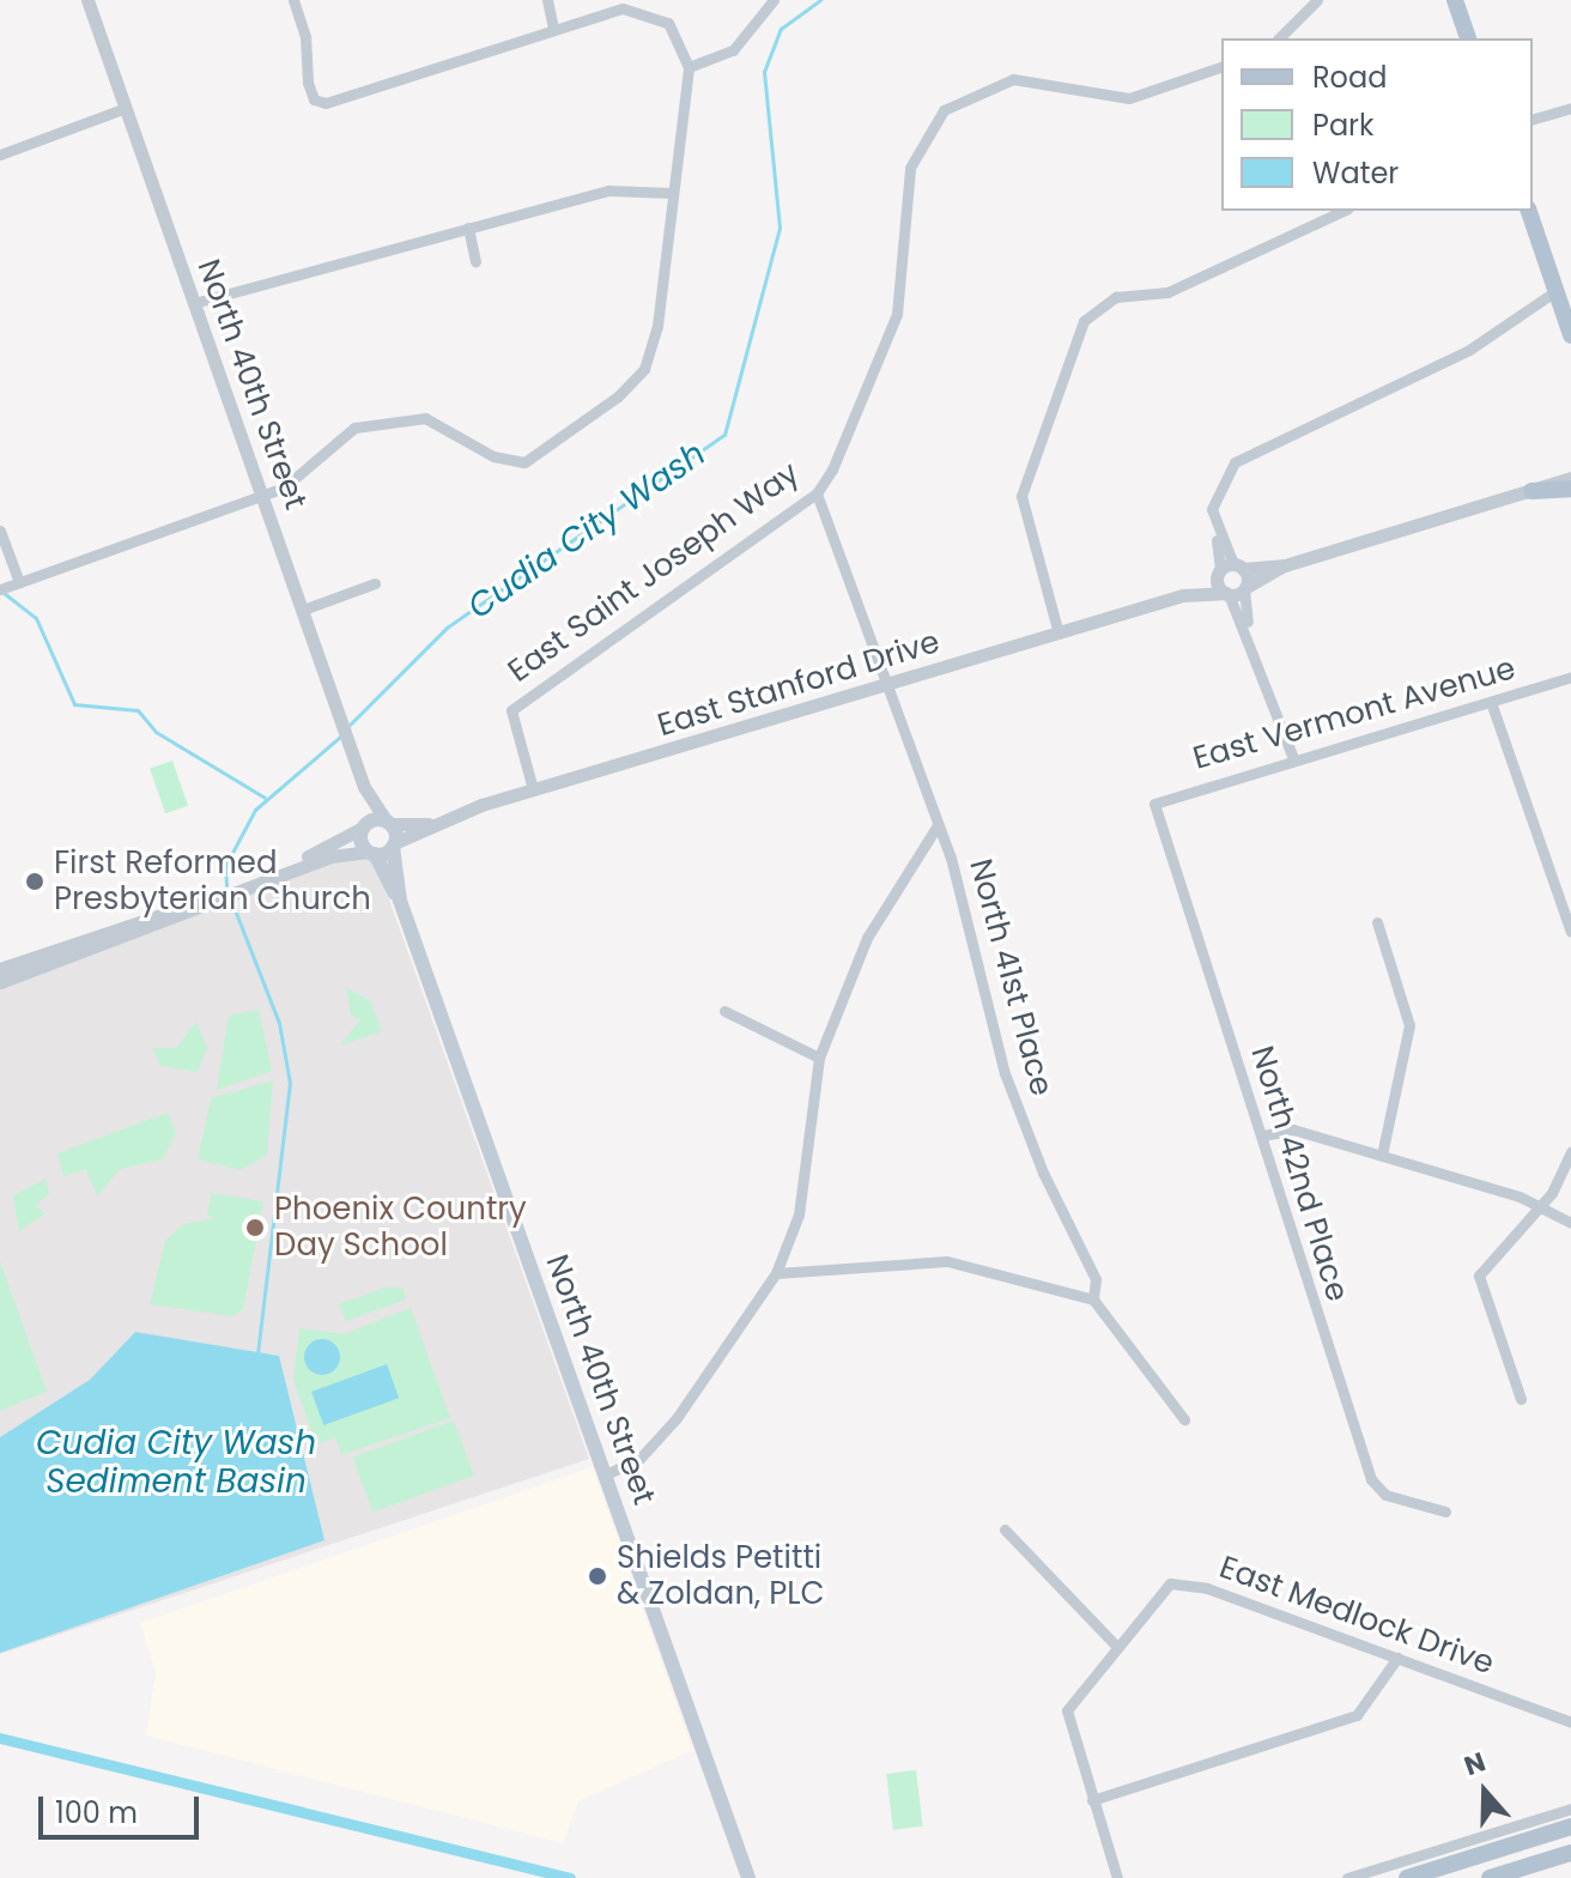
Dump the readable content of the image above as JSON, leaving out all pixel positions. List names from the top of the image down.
{
  "streets": {
    "main road": ["North 40th Street"],
    "street": [
      "East Saint Joseph Way",
      "East Stanford Drive",
      "East Vermont Avenue",
      "North 41st Place",
      "North 42nd Place",
      "East Medlock Drive"
    ]
  },
  "crossings": [
    ["North 40th Street", "East Stanford Drive"],
    ["East Saint Joseph Way", "East Stanford Drive"],
    ["East Saint Joseph Way", "North 41st Place"],
    ["East Stanford Drive", "North 41st Place"],
    ["East Vermont Avenue", "North 42nd Place"]
  ],
  "water": ["Cudia City Wash", "Cudia City Wash Sediment Basin"],
  "places": ["First Reformed Presbyterian Church", "Phoenix Country Day School", "Shields Petitti & Zoldan, PLC"],
  "legend": ["Road", "Park", "Water"],
  "scale_bar": "100 m",
  "north": "top"
}
